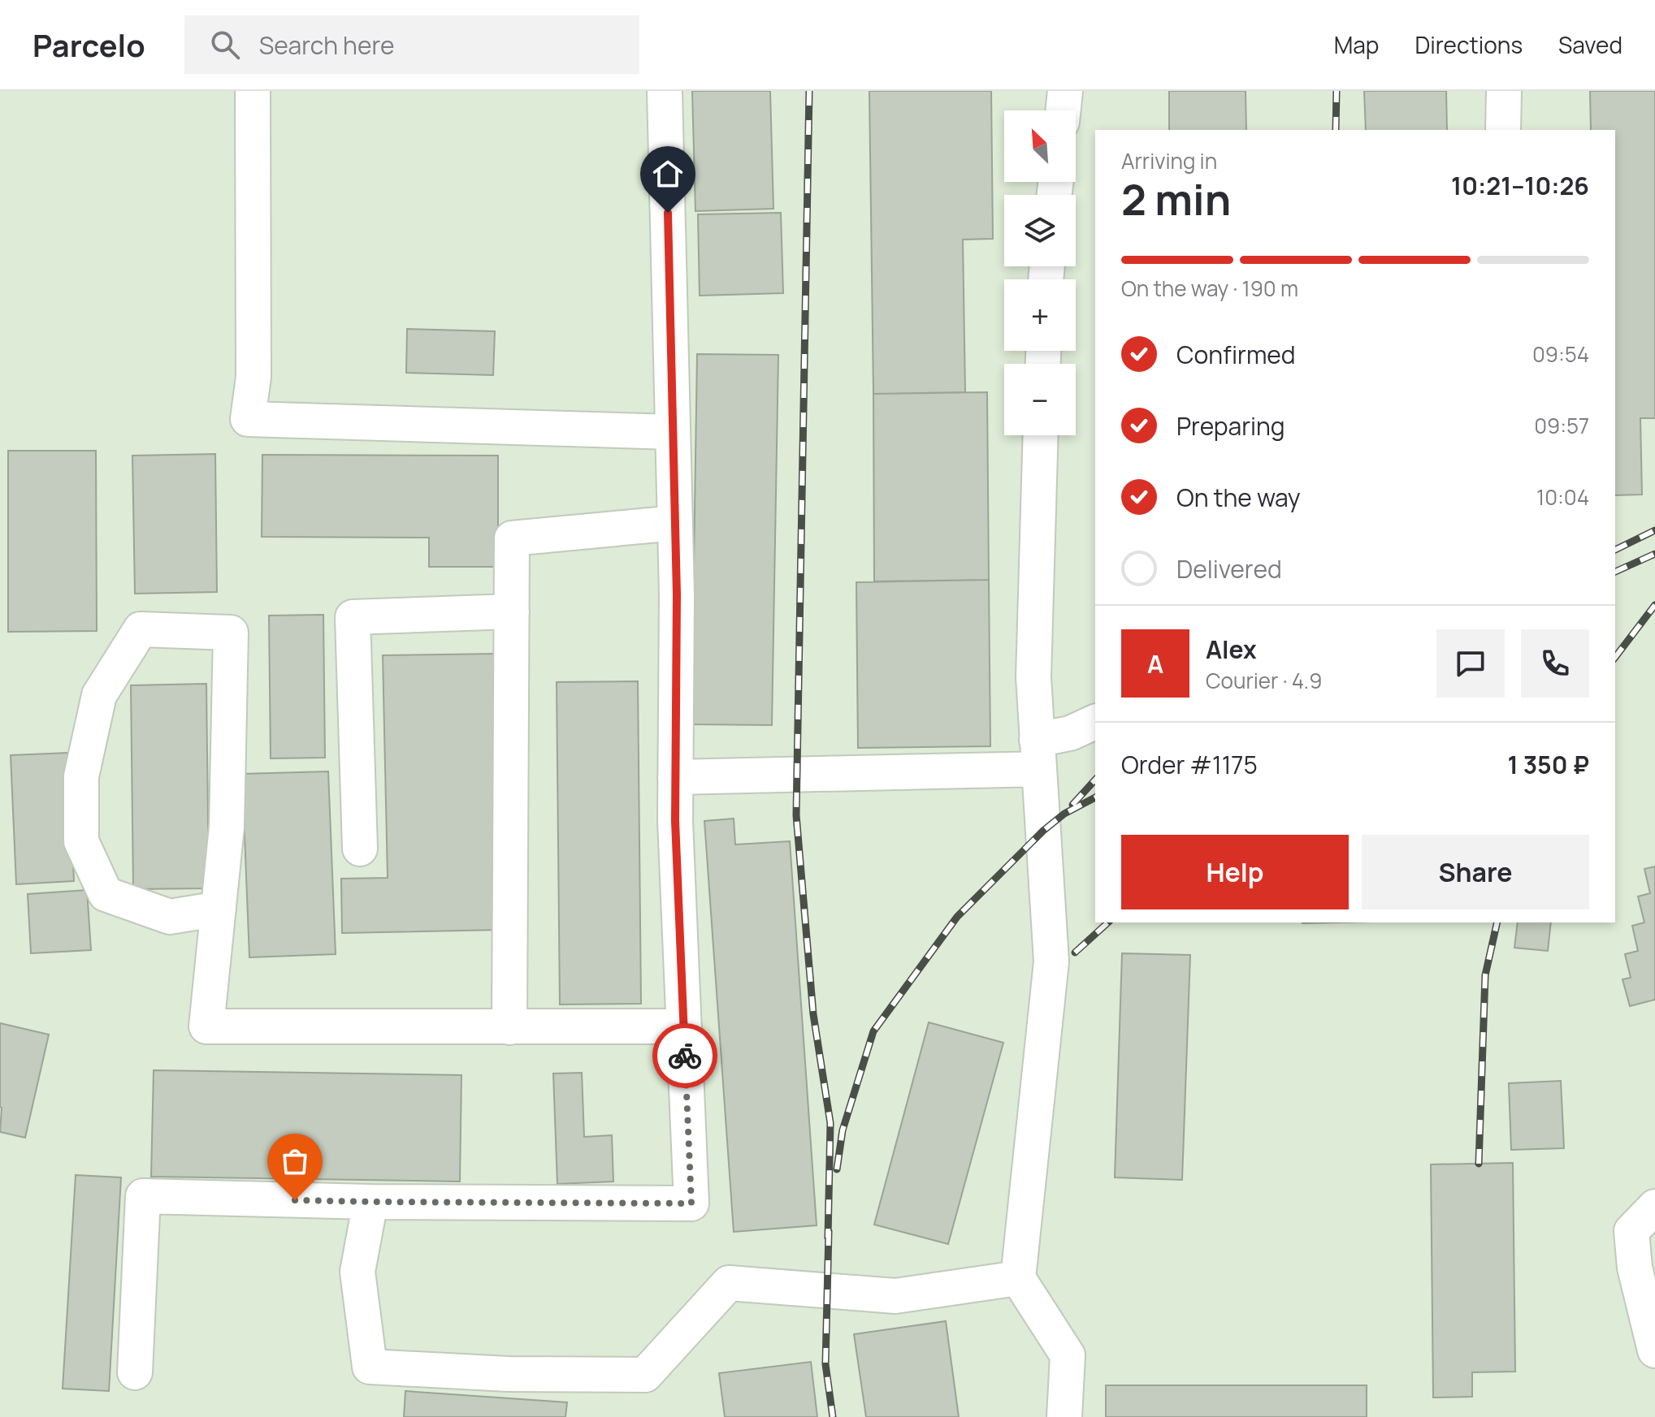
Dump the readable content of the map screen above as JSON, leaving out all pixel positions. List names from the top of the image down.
{
  "north": "top left",
  "page": {
    "header": "Parcelo",
    "search": "Search here",
    "nav": ["Map", "Directions", "Saved"],
    "map_buttons": ["+", "−"],
    "heading": ["2 min", "Arriving in", "10:21–10:26"],
    "panel": [
      "Alex",
      "Courier · 4.9",
      "Order #1175",
      "1 350 ₽"
    ],
    "bar": "On the way · 190 m",
    "list": [
      ["Confirmed", "09:54"],
      ["Preparing", "09:57"],
      ["On the way", "10:04"],
      "Delivered"
    ],
    "round": "A",
    "buttons": ["Help", "Share"]
  }
}
